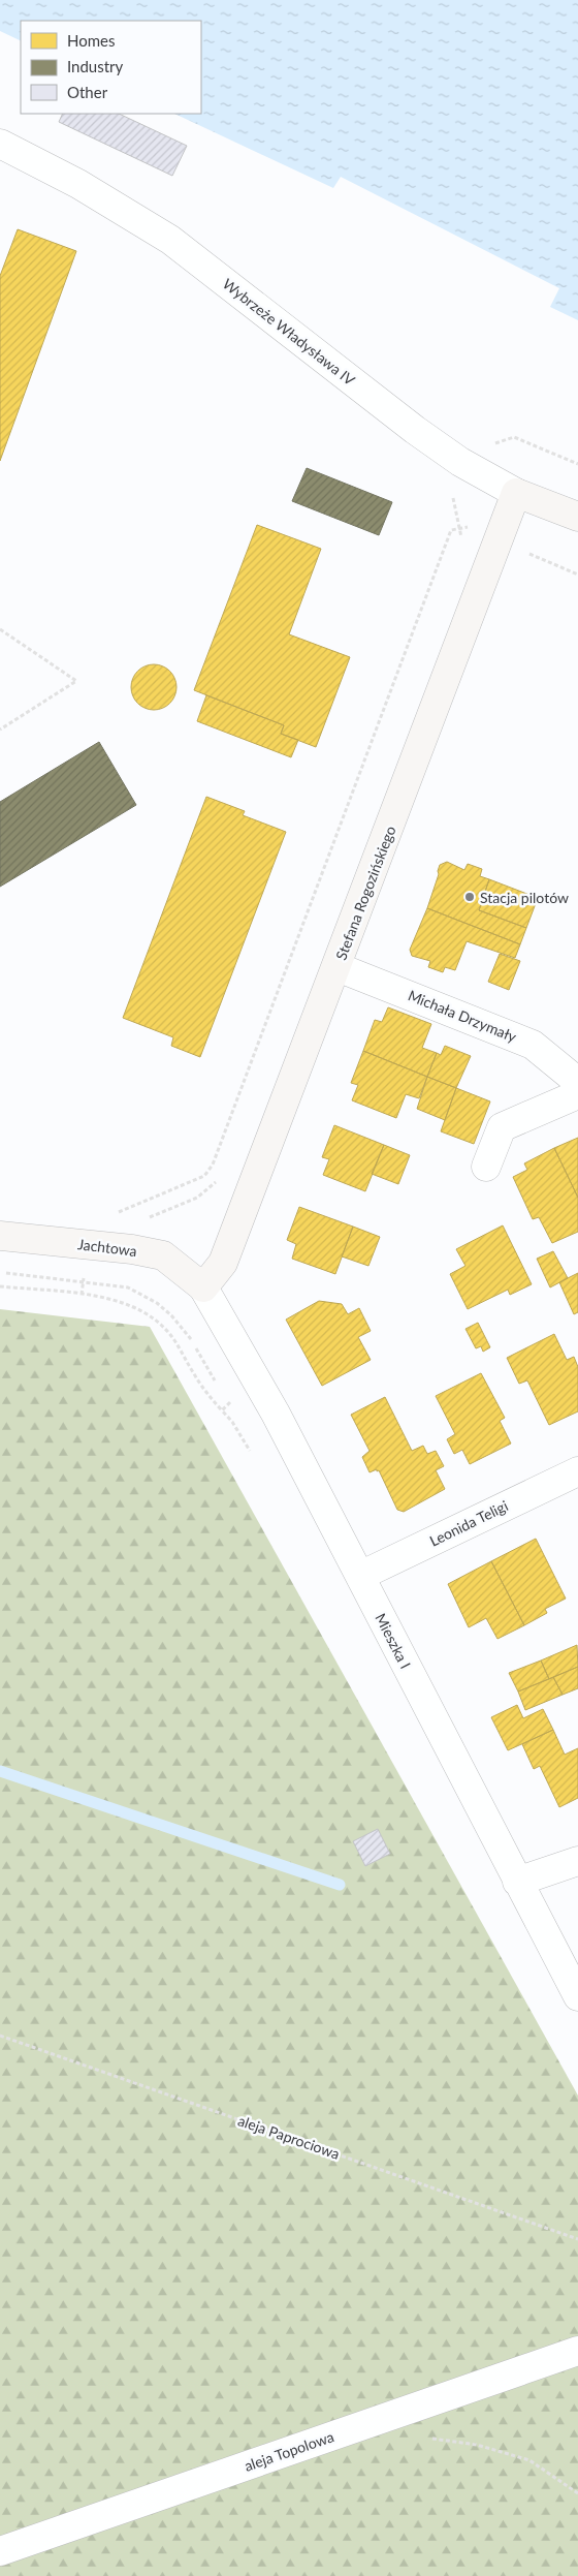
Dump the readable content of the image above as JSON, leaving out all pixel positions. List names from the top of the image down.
{
  "streets": {
    "street": [
      "Wybrzeże Władysława IV",
      "Stefana Rogozińskiego",
      "Michała Drzymały",
      "Jachtowa",
      "Leonida Teligi",
      "Mieszka I",
      "aleja Topolowa"
    ],
    "path": ["aleja Paprociowa"]
  },
  "crossings": [
    ["Wybrzeże Władysława IV", "Stefana Rogozińskiego"],
    ["Stefana Rogozińskiego", "Michała Drzymały"],
    ["Stefana Rogozińskiego", "Jachtowa"],
    ["Stefana Rogozińskiego", "Mieszka I"],
    ["Jachtowa", "Mieszka I"],
    ["Leonida Teligi", "Mieszka I"]
  ],
  "places": ["Stacja pilotów"],
  "legend": ["Homes", "Industry", "Other"]
}
